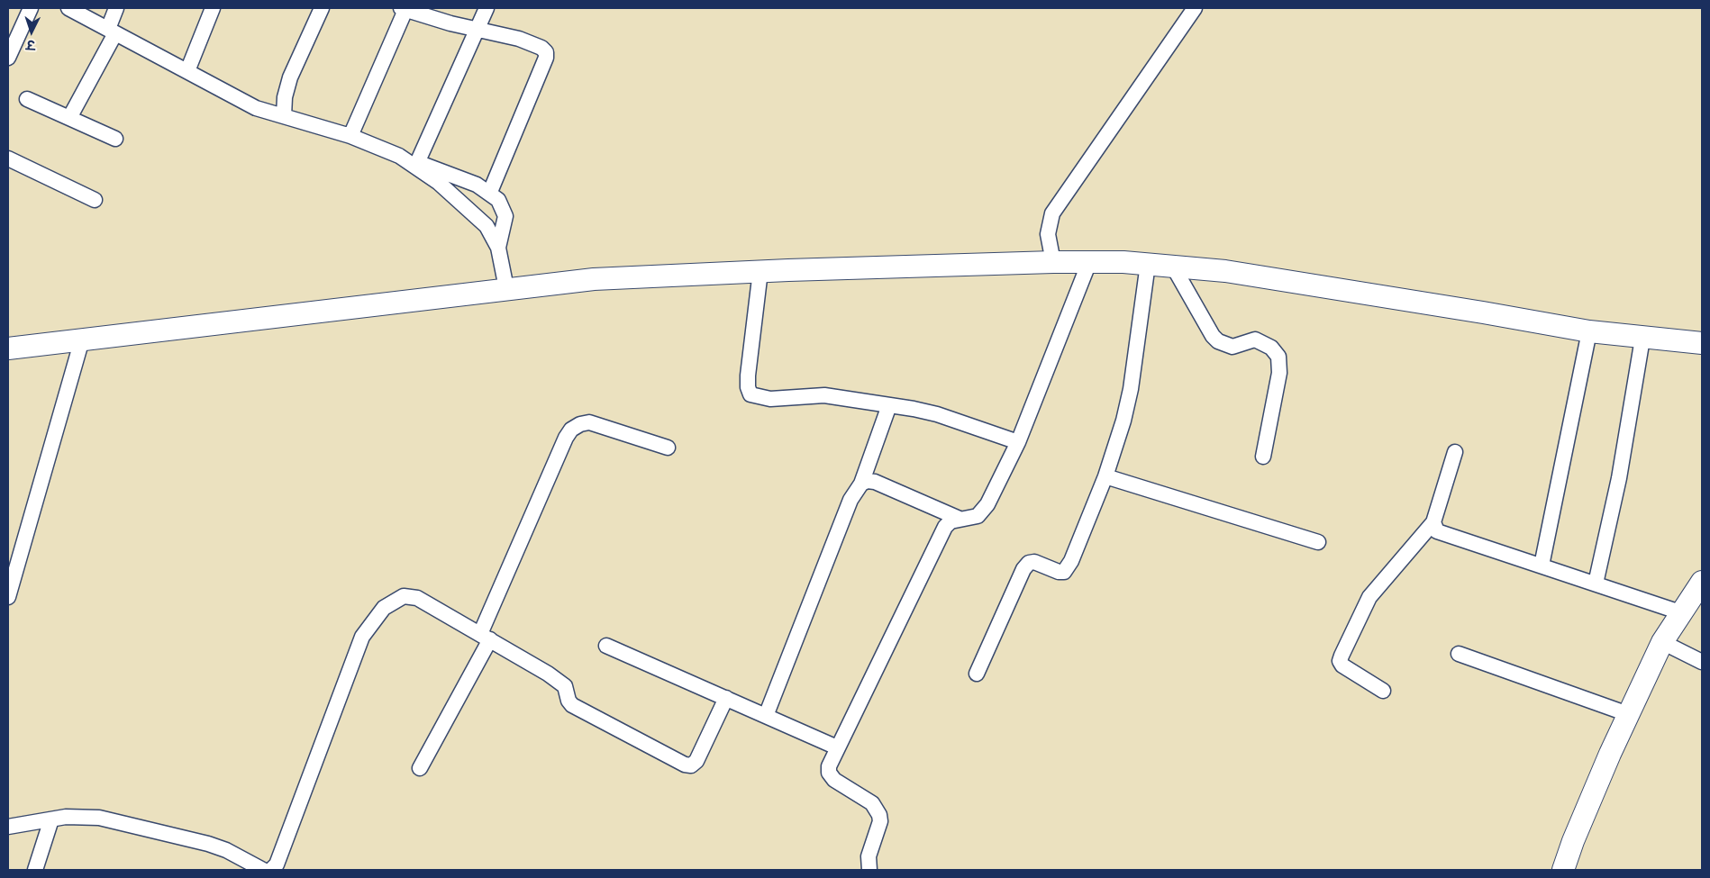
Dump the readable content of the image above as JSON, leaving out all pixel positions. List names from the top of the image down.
{
  "north": "bottom"
}
